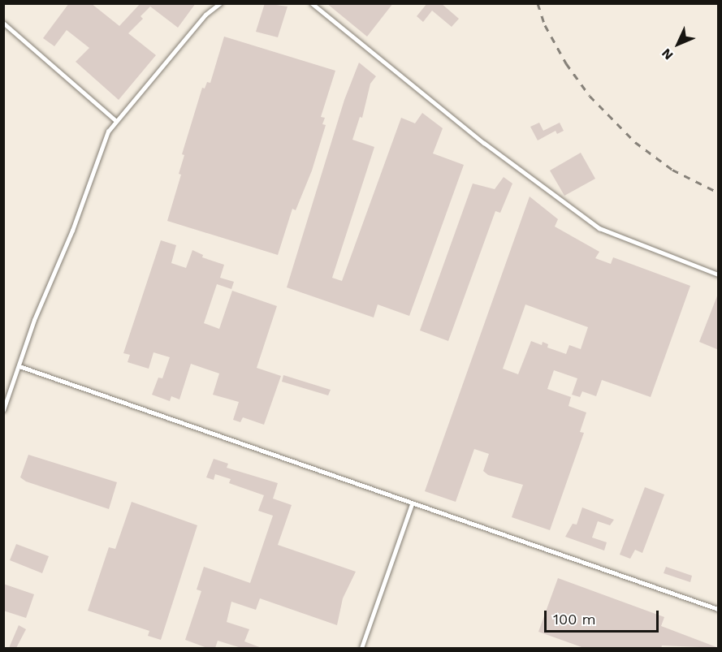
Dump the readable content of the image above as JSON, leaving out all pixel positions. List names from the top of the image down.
{
  "scale_bar": "100 m",
  "north": "bottom left"
}
